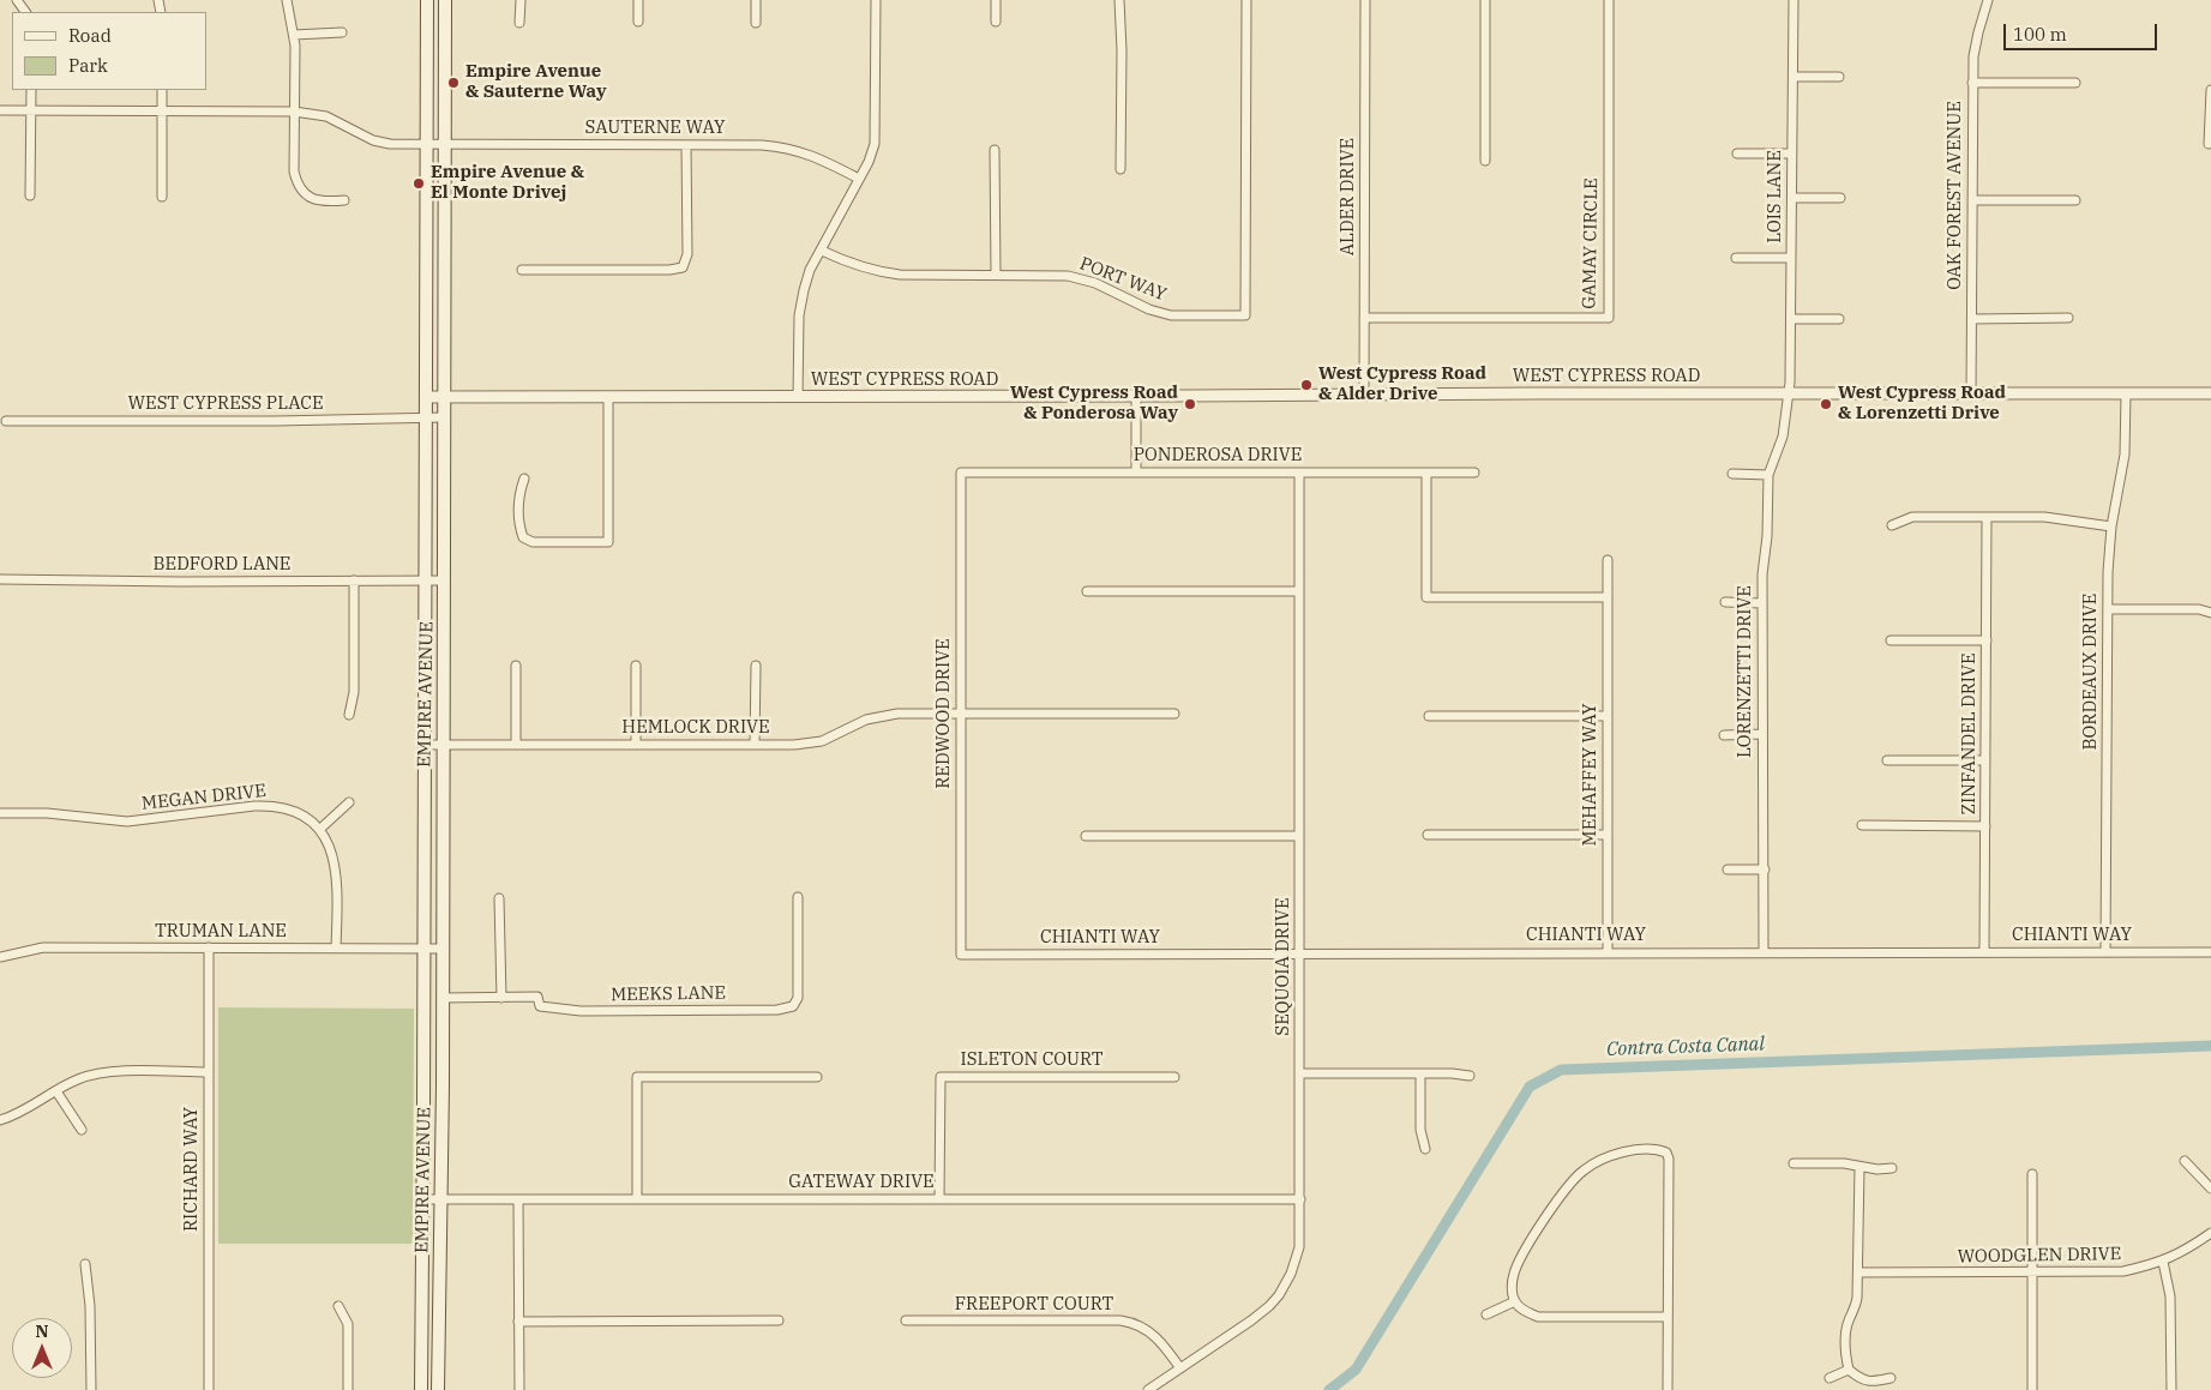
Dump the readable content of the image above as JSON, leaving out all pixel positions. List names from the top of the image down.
{
  "streets": {
    "main road": ["EMPIRE AVENUE"],
    "street": [
      "SAUTERNE WAY",
      "OAK FOREST AVENUE",
      "ALDER DRIVE",
      "LOIS LANE",
      "GAMAY CIRCLE",
      "PORT WAY",
      "WEST CYPRESS ROAD",
      "WEST CYPRESS PLACE",
      "PONDEROSA DRIVE",
      "BEDFORD LANE",
      "LORENZETTI DRIVE",
      "BORDEAUX DRIVE",
      "REDWOOD DRIVE",
      "HEMLOCK DRIVE",
      "ZINFANDEL DRIVE",
      "MEHAFFEY WAY",
      "MEGAN DRIVE",
      "TRUMAN LANE",
      "CHIANTI WAY",
      "SEQUOIA DRIVE",
      "MEEKS LANE",
      "ISLETON COURT",
      "RICHARD WAY",
      "GATEWAY DRIVE",
      "WOODGLEN DRIVE",
      "FREEPORT COURT"
    ]
  },
  "crossings": [
    ["SAUTERNE WAY", "EMPIRE AVENUE"],
    ["OAK FOREST AVENUE", "WEST CYPRESS ROAD"],
    ["ALDER DRIVE", "GAMAY CIRCLE"],
    ["ALDER DRIVE", "WEST CYPRESS ROAD"],
    ["LOIS LANE", "WEST CYPRESS ROAD"],
    ["LOIS LANE", "LORENZETTI DRIVE"],
    ["WEST CYPRESS ROAD", "LORENZETTI DRIVE"],
    ["WEST CYPRESS ROAD", "BORDEAUX DRIVE"],
    ["WEST CYPRESS ROAD", "EMPIRE AVENUE"],
    ["WEST CYPRESS PLACE", "EMPIRE AVENUE"],
    ["PONDEROSA DRIVE", "REDWOOD DRIVE"],
    ["PONDEROSA DRIVE", "SEQUOIA DRIVE"],
    ["BEDFORD LANE", "EMPIRE AVENUE"],
    ["LORENZETTI DRIVE", "CHIANTI WAY"],
    ["BORDEAUX DRIVE", "CHIANTI WAY"],
    ["EMPIRE AVENUE", "HEMLOCK DRIVE"],
    ["EMPIRE AVENUE", "TRUMAN LANE"],
    ["EMPIRE AVENUE", "MEEKS LANE"],
    ["EMPIRE AVENUE", "GATEWAY DRIVE"],
    ["REDWOOD DRIVE", "HEMLOCK DRIVE"],
    ["REDWOOD DRIVE", "CHIANTI WAY"],
    ["ZINFANDEL DRIVE", "CHIANTI WAY"],
    ["MEHAFFEY WAY", "CHIANTI WAY"],
    ["MEGAN DRIVE", "TRUMAN LANE"],
    ["TRUMAN LANE", "RICHARD WAY"],
    ["CHIANTI WAY", "SEQUOIA DRIVE"],
    ["SEQUOIA DRIVE", "GATEWAY DRIVE"],
    ["SEQUOIA DRIVE", "FREEPORT COURT"],
    ["ISLETON COURT", "GATEWAY DRIVE"]
  ],
  "water": ["Contra Costa Canal"],
  "places": [
    "Empire Avenue & Sauterne Way",
    "Empire Avenue & El Monte Drivej",
    "West Cypress Road & Alder Drive",
    "West Cypress Road & Ponderosa Way",
    "West Cypress Road & Lorenzetti Drive"
  ],
  "legend": ["Road", "Park"],
  "scale_bar": "100 m",
  "north": "top"
}
